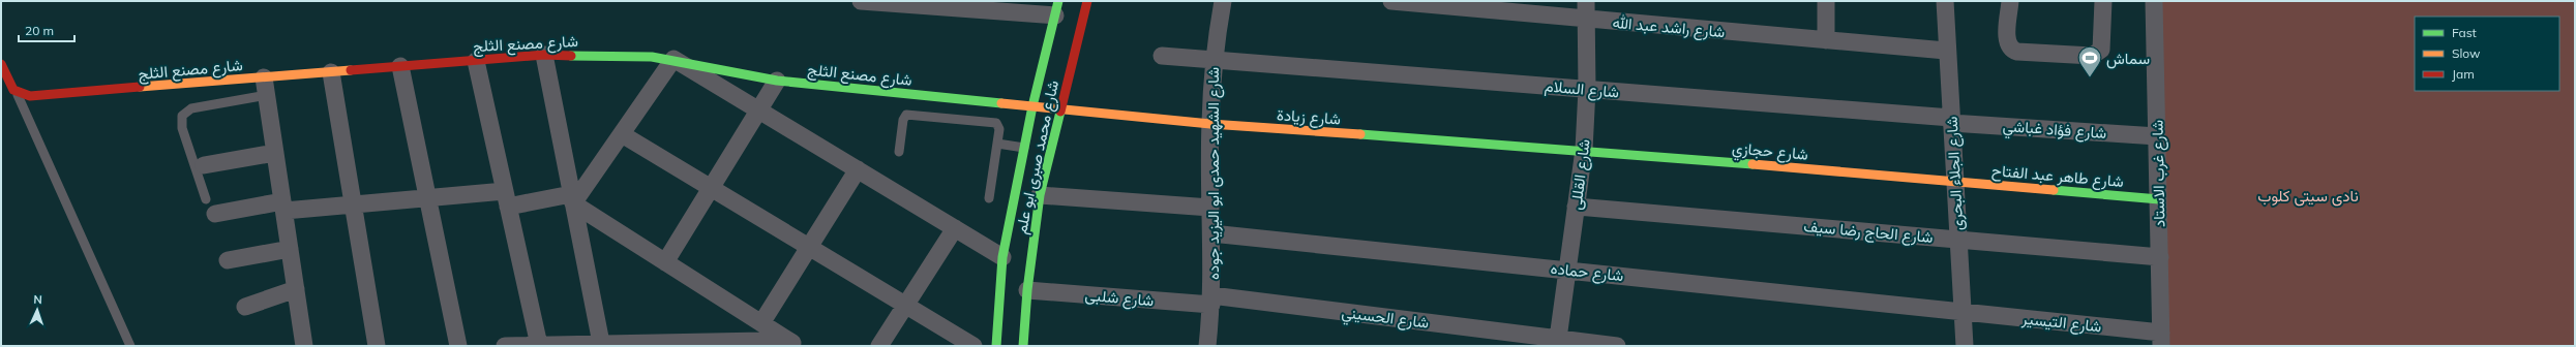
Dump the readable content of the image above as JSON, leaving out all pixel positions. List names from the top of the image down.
{
  "streets": {
    "street": [
      "شارع راشد عبد الله",
      "شارع مصنع الثلج",
      "شارع السلام",
      "شارع زيادة",
      "شارع فؤاد غباشي",
      "شارع حجازي",
      "شارع محمد صبرى ابو علم",
      "شارع الشهيد حمدى ابو اليزيد جوده",
      "شارع الجلاء البحرى",
      "شارع غرب الاستاد",
      "شارع القللى",
      "شارع طاهر عبد الفتاح",
      "شارع الحاج رضا سيف",
      "شارع حماده",
      "شارع شلبى",
      "شارع الحسيني",
      "شارع التيسير"
    ]
  },
  "crossings": [
    ["شارع راشد عبد الله", "شارع الجلاء البحرى"],
    ["شارع راشد عبد الله", "شارع القللى"],
    ["شارع مصنع الثلج", "شارع زيادة"],
    ["شارع مصنع الثلج", "شارع محمد صبرى ابو علم"],
    ["شارع السلام", "شارع فؤاد غباشي"],
    ["شارع السلام", "شارع الشهيد حمدى ابو اليزيد جوده"],
    ["شارع السلام", "شارع الجلاء البحرى"],
    ["شارع السلام", "شارع القللى"],
    ["شارع زيادة", "شارع حجازي"],
    ["شارع زيادة", "شارع محمد صبرى ابو علم"],
    ["شارع زيادة", "شارع الشهيد حمدى ابو اليزيد جوده"],
    ["شارع زيادة", "شارع القللى"],
    ["شارع فؤاد غباشي", "شارع الجلاء البحرى"],
    ["شارع فؤاد غباشي", "شارع غرب الاستاد"],
    ["شارع حجازي", "شارع الجلاء البحرى"],
    ["شارع حجازي", "شارع القللى"],
    ["شارع حجازي", "شارع طاهر عبد الفتاح"],
    ["شارع محمد صبرى ابو علم", "شارع شلبى"],
    ["شارع الشهيد حمدى ابو اليزيد جوده", "شارع حماده"],
    ["شارع الشهيد حمدى ابو اليزيد جوده", "شارع شلبى"],
    ["شارع الشهيد حمدى ابو اليزيد جوده", "شارع الحسيني"],
    ["شارع الجلاء البحرى", "شارع طاهر عبد الفتاح"],
    ["شارع الجلاء البحرى", "شارع الحاج رضا سيف"],
    ["شارع الجلاء البحرى", "شارع حماده"],
    ["شارع الجلاء البحرى", "شارع التيسير"],
    ["شارع غرب الاستاد", "شارع طاهر عبد الفتاح"],
    ["شارع غرب الاستاد", "شارع الحاج رضا سيف"],
    ["شارع غرب الاستاد", "شارع التيسير"],
    ["شارع القللى", "شارع الحاج رضا سيف"],
    ["شارع القللى", "شارع حماده"],
    ["شارع القللى", "شارع الحسيني"],
    ["شارع حماده", "شارع التيسير"],
    ["شارع شلبى", "شارع الحسيني"]
  ],
  "parks": ["نادى سيتى كلوب"],
  "places": {
    "sports": ["سماش"]
  },
  "legend": ["Fast", "Slow", "Jam"],
  "scale_bar": "20 m",
  "north": "top"
}
